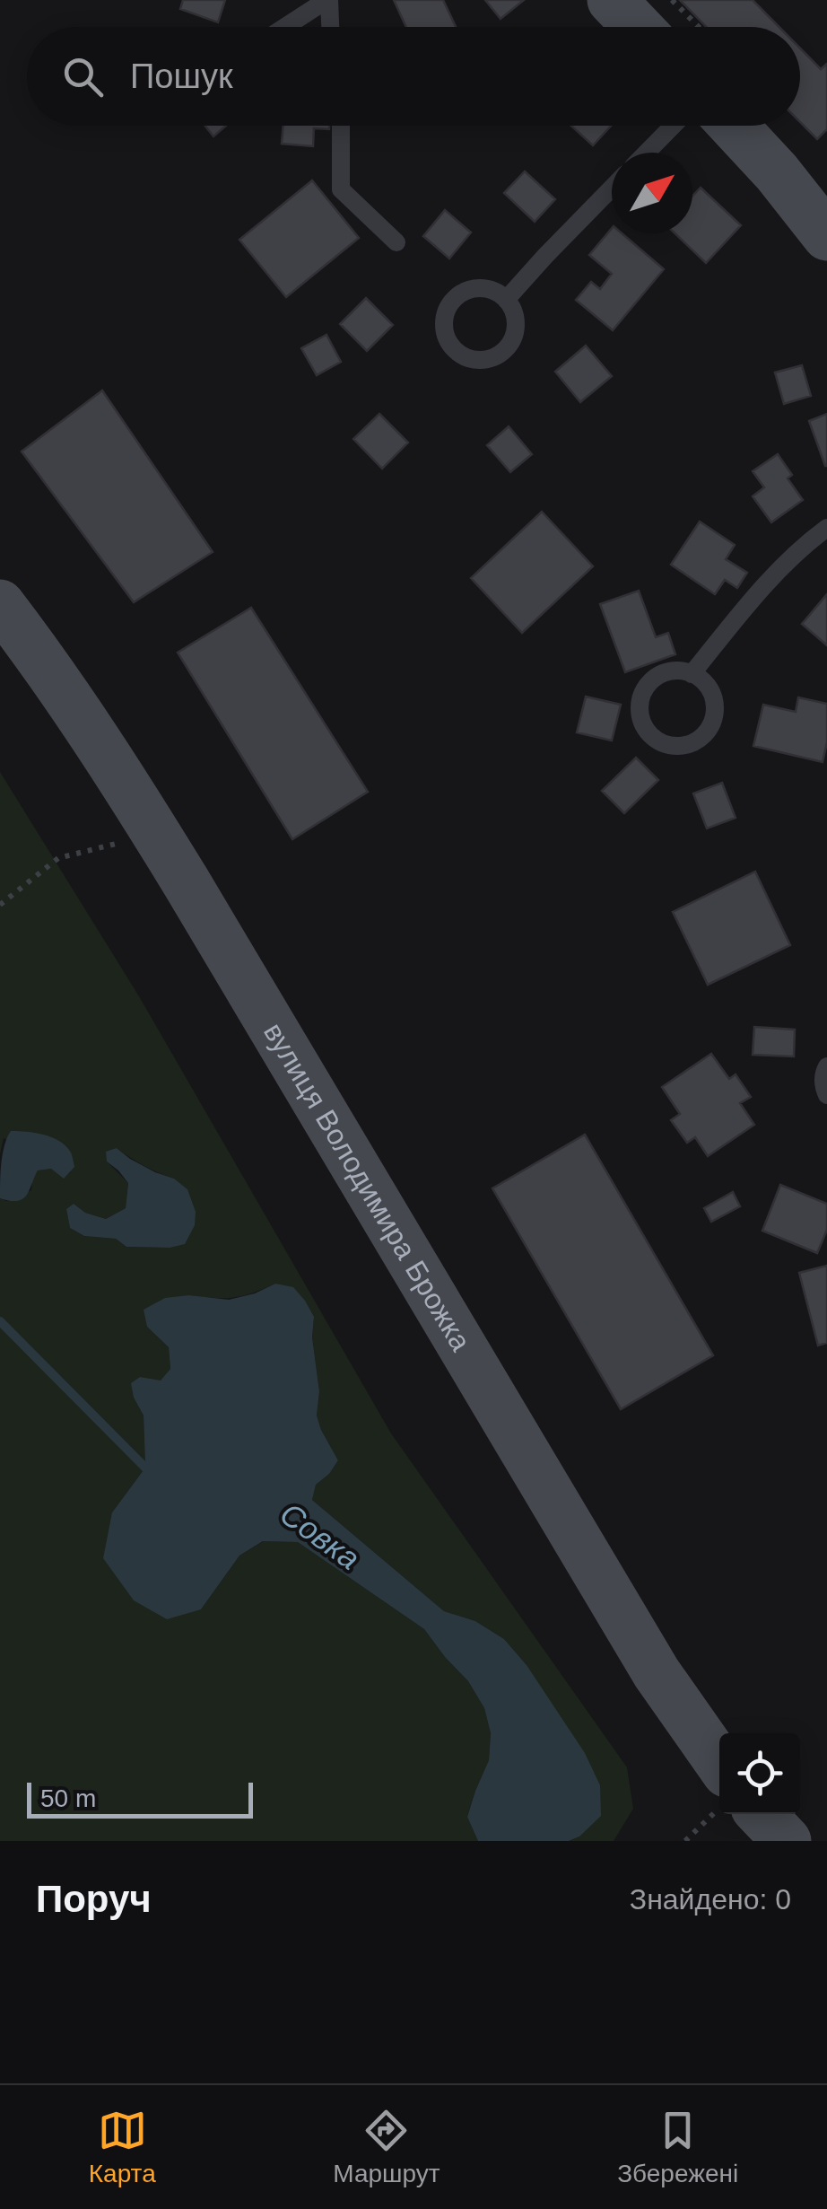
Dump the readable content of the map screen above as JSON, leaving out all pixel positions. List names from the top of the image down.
{
  "streets": {
    "main road": ["вулиця Володимира Брожка"]
  },
  "water": ["Совка"],
  "scale_bar": "50 m",
  "north": "top right",
  "page": {
    "search": "Пошук",
    "scale": "50 m",
    "heading": ["Поруч", "Знайдено: 0"],
    "nav": ["Карта", "Маршрут", "Збережені"]
  }
}
